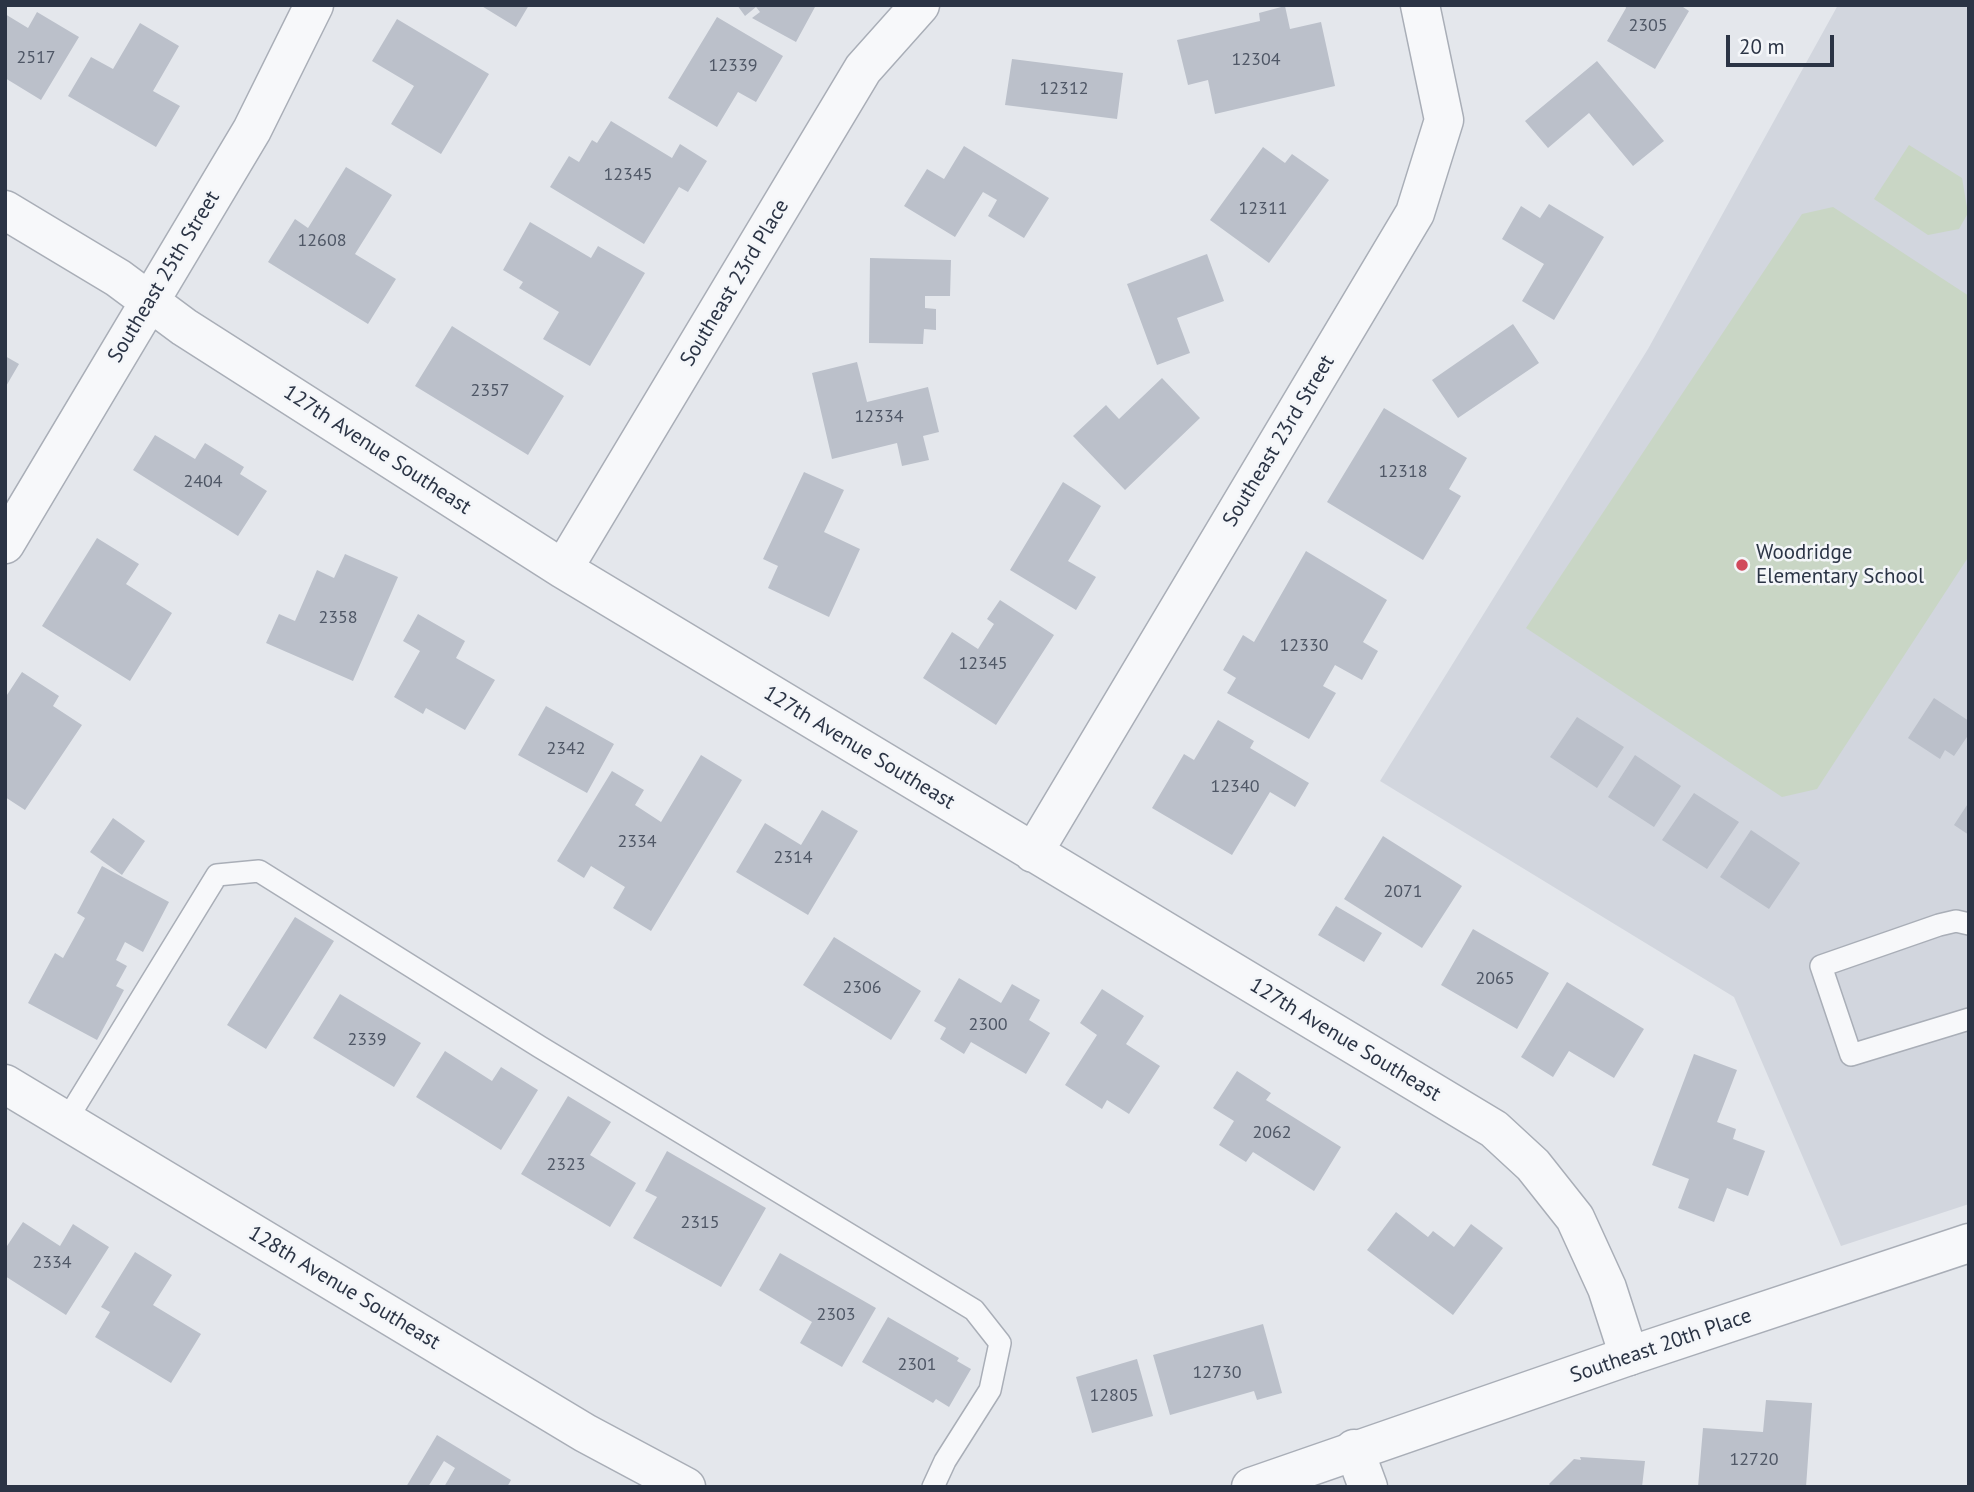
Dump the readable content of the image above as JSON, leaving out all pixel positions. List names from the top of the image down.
{
  "streets": {
    "street": [
      "Southeast 25th Street",
      "Southeast 23rd Place",
      "Southeast 23rd Street",
      "127th Avenue Southeast",
      "128th Avenue Southeast",
      "Southeast 20th Place"
    ]
  },
  "crossings": [
    ["Southeast 25th Street", "127th Avenue Southeast"],
    ["Southeast 23rd Place", "127th Avenue Southeast"],
    ["Southeast 23rd Street", "127th Avenue Southeast"],
    ["127th Avenue Southeast", "Southeast 20th Place"]
  ],
  "places": ["Woodridge Elementary School"],
  "house_numbers": [
    "2305",
    "2517",
    "12304",
    "12339",
    "12312",
    "12345",
    "12311",
    "12608",
    "2357",
    "12334",
    "12318",
    "2404",
    "2358",
    "12330",
    "12345",
    "2342",
    "12340",
    "2334",
    "2314",
    "2071",
    "2065",
    "2306",
    "2300",
    "2339",
    "2062",
    "2323",
    "2315",
    "2334",
    "2303",
    "2301",
    "12730",
    "12805",
    "12720"
  ],
  "scale_bar": "20 m"
}
